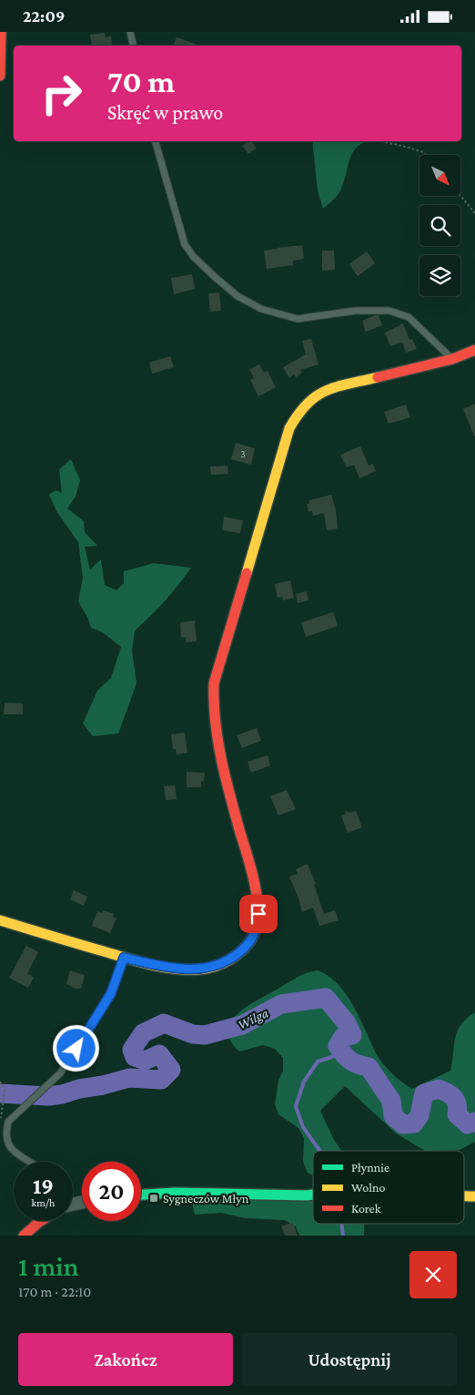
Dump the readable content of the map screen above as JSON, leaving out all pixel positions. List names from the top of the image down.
{
  "water": ["Wilga"],
  "places": {
    "transit": ["Sygneczów Młyn"]
  },
  "house_numbers": ["3"],
  "legend": ["Płynnie", "Wolno", "Korek"],
  "north": "bottom right",
  "page": {
    "status": "22:09",
    "turn": ["70 m", "Skręć w prawo"],
    "speed": "19 km/h",
    "limit": "20",
    "heading": ["1 min", "170 m · 22:10"],
    "buttons": ["Zakończ", "Udostępnij"]
  }
}
